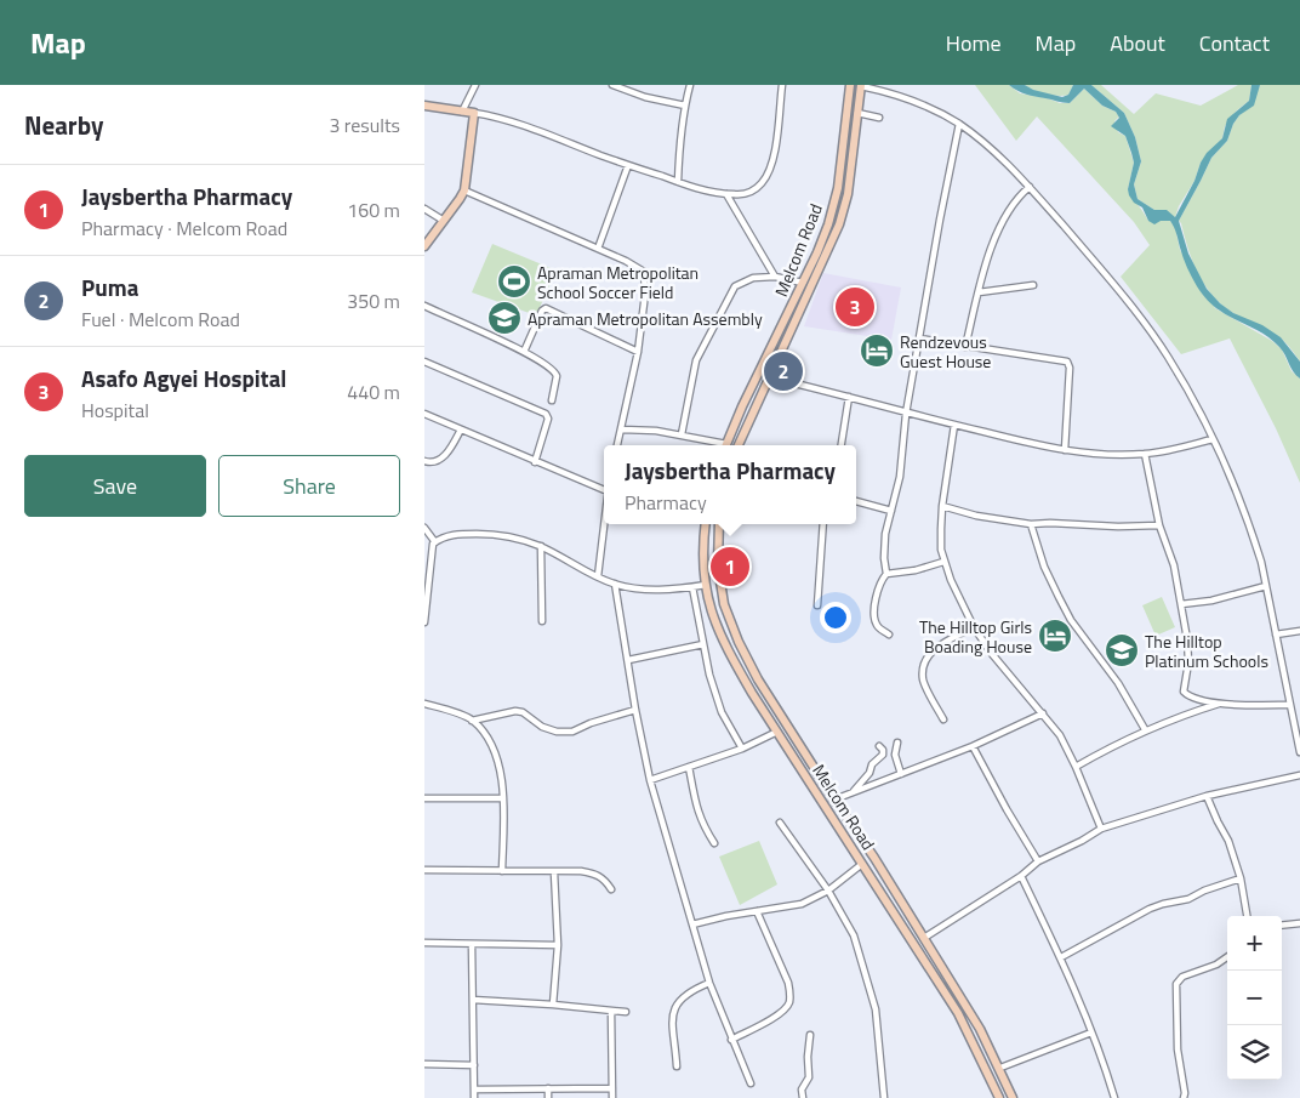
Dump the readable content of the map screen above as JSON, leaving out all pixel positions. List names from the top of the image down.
{
  "streets": {
    "main road": ["Melcom Road"]
  },
  "places": {
    "sports": ["Apraman Metropolitan School Soccer Field"],
    "school or university": ["Apraman Metropolitan Assembly", "The Hilltop Platinum Schools"],
    "hotel": ["Rendzevous Guest House", "The Hilltop Girls Boading House"]
  },
  "page": {
    "header": "Map",
    "nav": [
      "Home",
      "Map",
      "About",
      "Contact"
    ],
    "heading": ["Nearby", "3 results"],
    "list": [
      {
        "mark": "1",
        "name": "Jaysbertha Pharmacy",
        "note": "Pharmacy · Melcom Road",
        "value": "160 m"
      },
      {
        "mark": "2",
        "name": "Puma",
        "note": "Fuel · Melcom Road",
        "value": "350 m"
      },
      {
        "mark": "3",
        "name": "Asafo Agyei Hospital",
        "note": "Hospital",
        "value": "440 m"
      }
    ],
    "pins": ["3", "2", "1"],
    "buttons": ["Save", "Share"],
    "popup": ["Jaysbertha Pharmacy", "Pharmacy"],
    "map_buttons": ["+", "−"]
  }
}
